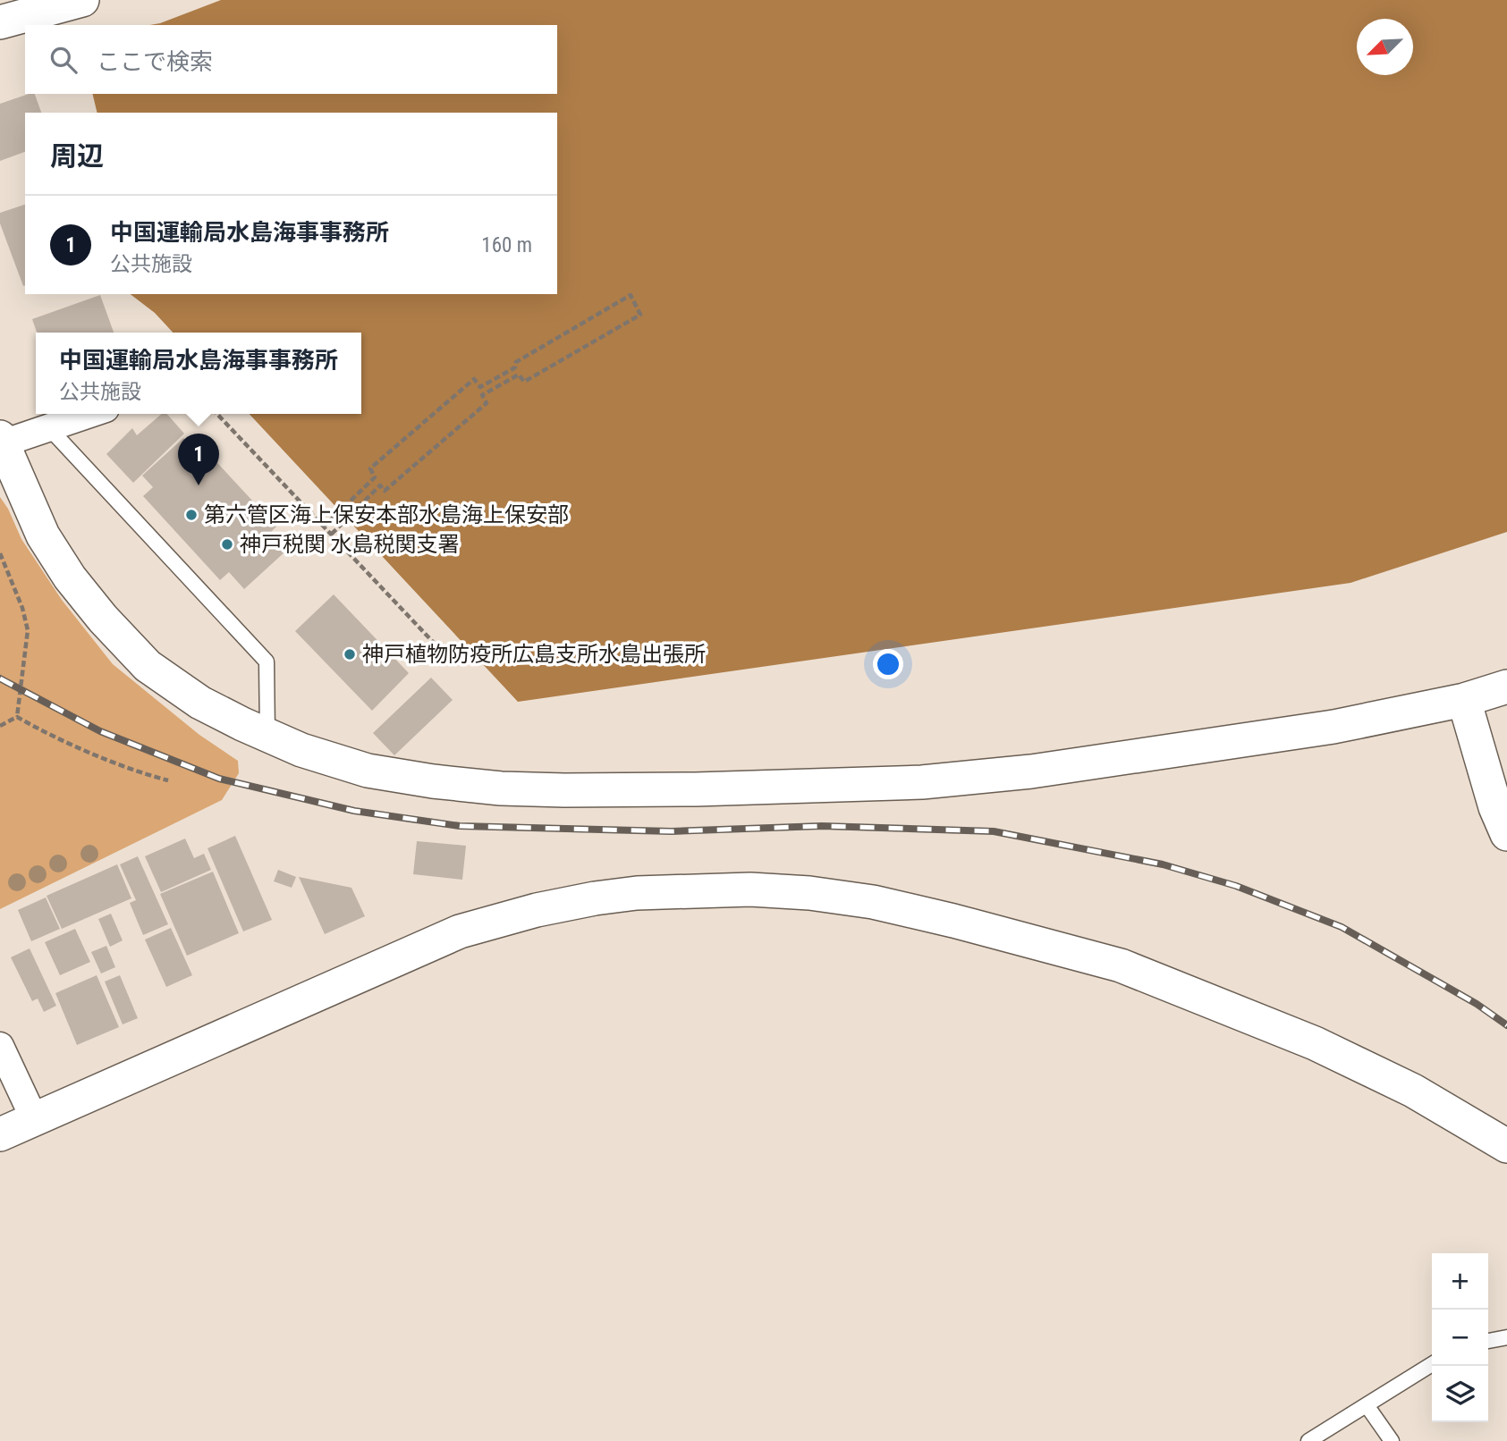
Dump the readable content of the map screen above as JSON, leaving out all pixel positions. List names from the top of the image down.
{
  "places": ["第六管区海上保安本部水島海上保安部", "神戸税関 水島税関支署", "神戸植物防疫所広島支所水島出張所"],
  "north": "bottom left",
  "page": {
    "search": "ここで検索",
    "heading": "周辺",
    "list": [
      {
        "mark": "1",
        "name": "中国運輸局水島海事事務所",
        "note": "公共施設",
        "value": "160 m"
      }
    ],
    "popup": ["中国運輸局水島海事事務所", "公共施設"],
    "pins": "1",
    "map_buttons": ["+", "−"]
  }
}
